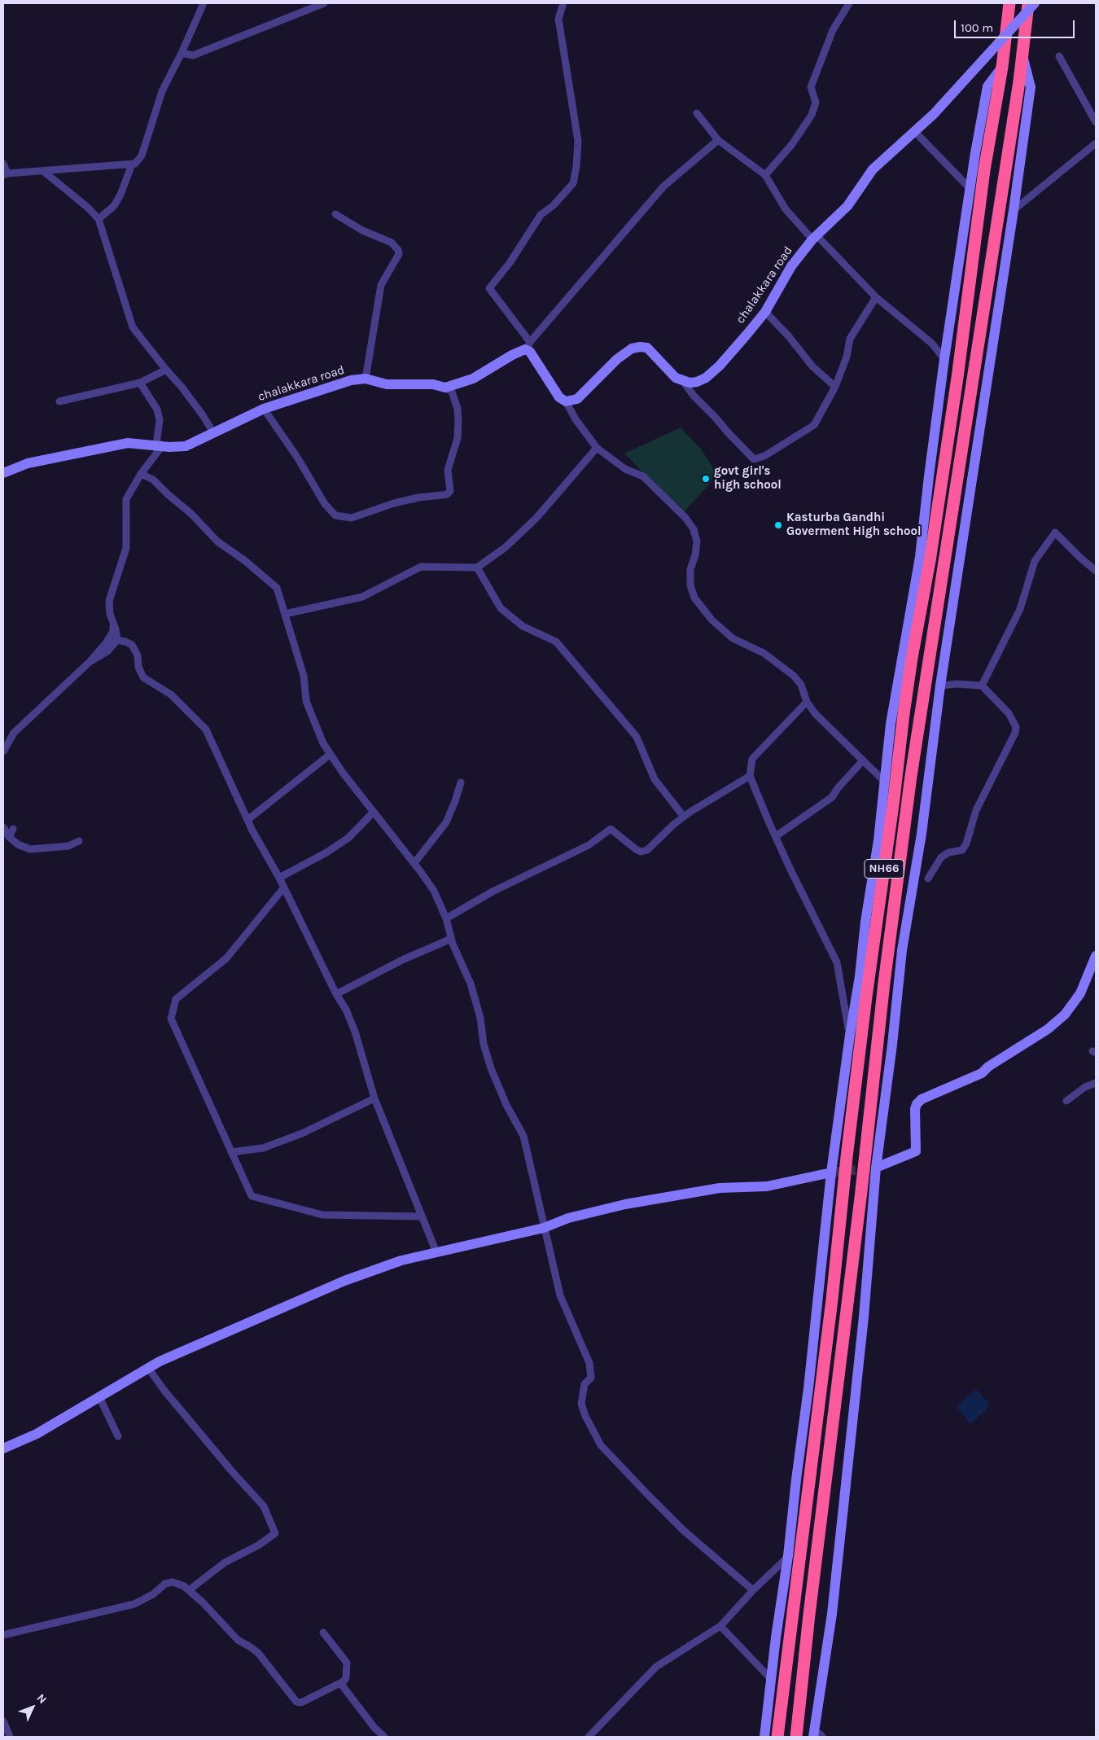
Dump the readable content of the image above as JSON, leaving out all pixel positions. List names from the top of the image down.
{
  "streets": {
    "highway": ["NH66"],
    "street": ["chalakkara road"]
  },
  "places": ["govt girl's high school", "Kasturba Gandhi Goverment High school"],
  "scale_bar": "100 m",
  "north": "top right"
}
